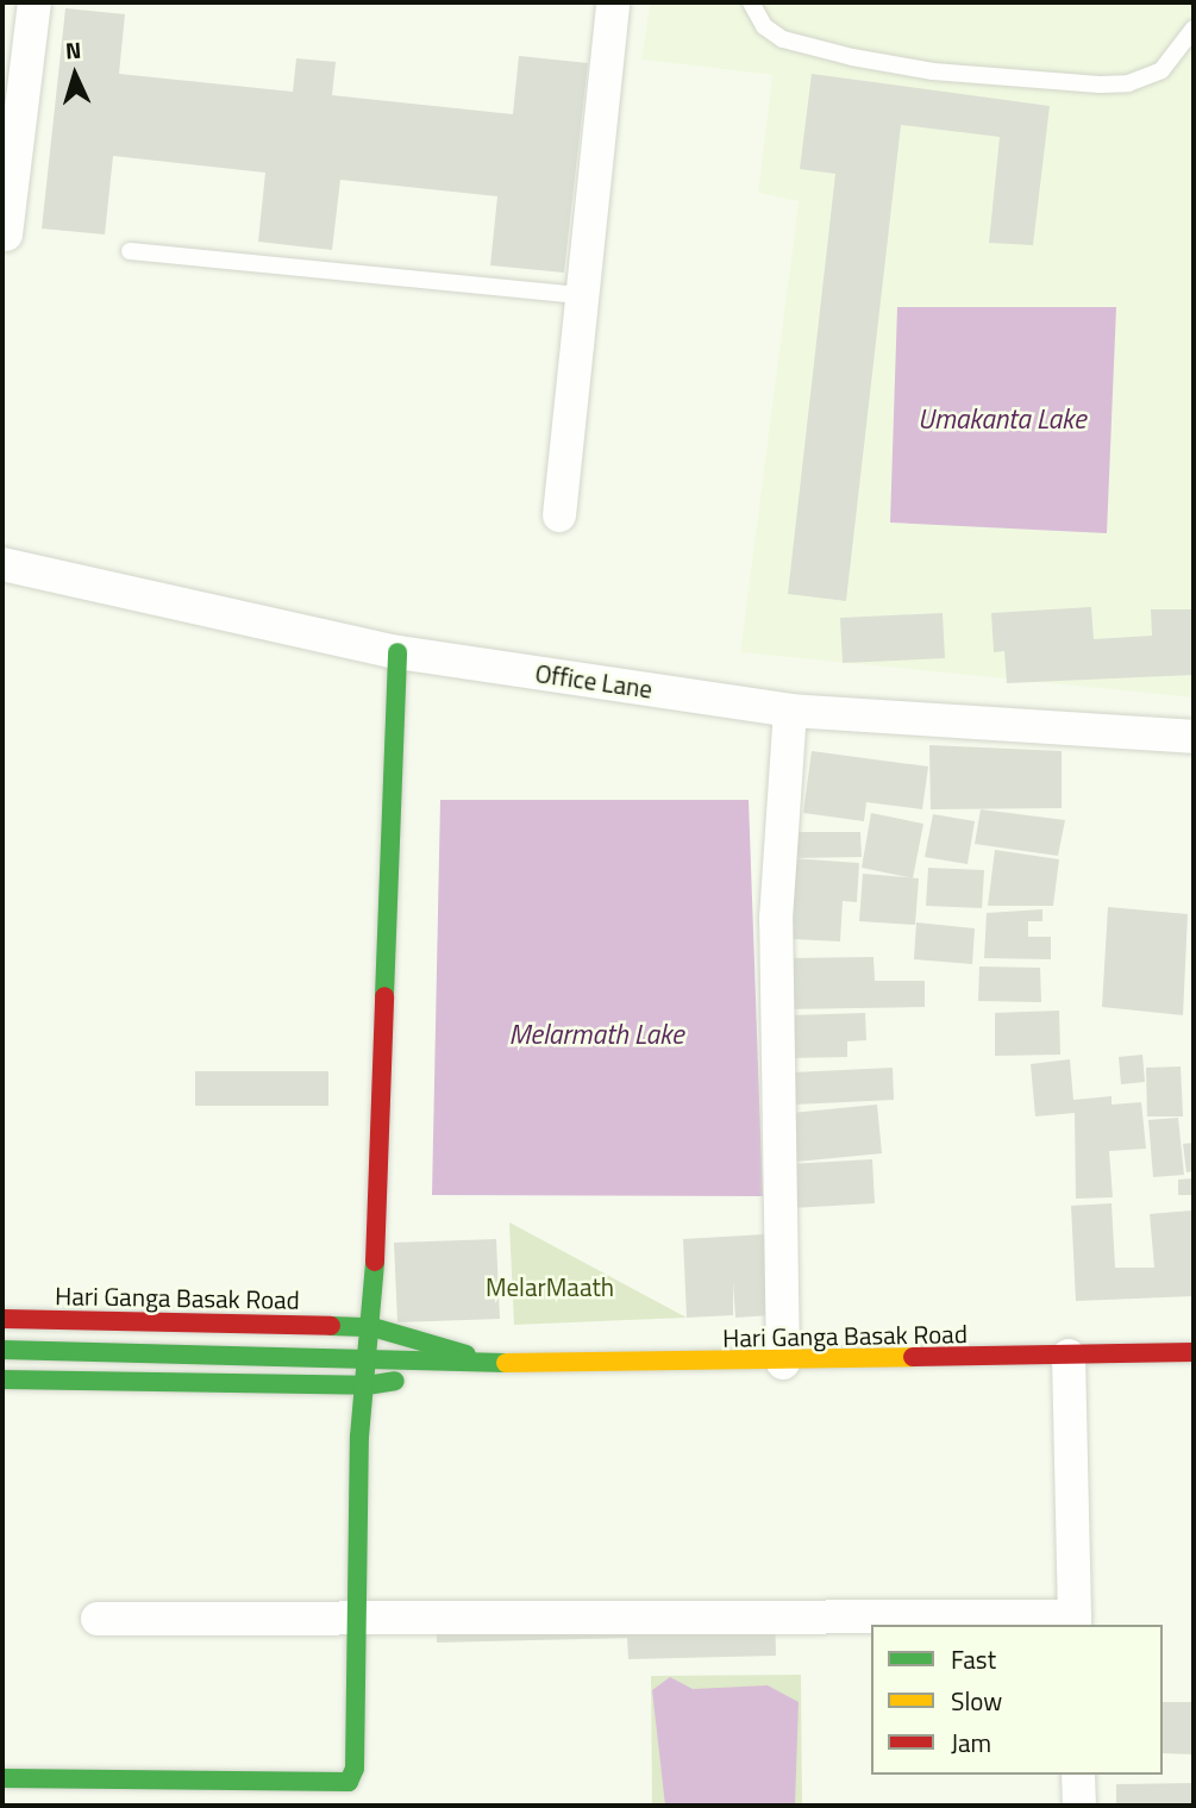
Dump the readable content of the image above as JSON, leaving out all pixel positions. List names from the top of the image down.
{
  "streets": {
    "main road": ["Hari Ganga Basak Road"],
    "street": ["Office Lane"]
  },
  "water": ["Umakanta Lake", "Melarmath Lake"],
  "parks": ["MelarMaath"],
  "legend": ["Fast", "Slow", "Jam"],
  "north": "top"
}
